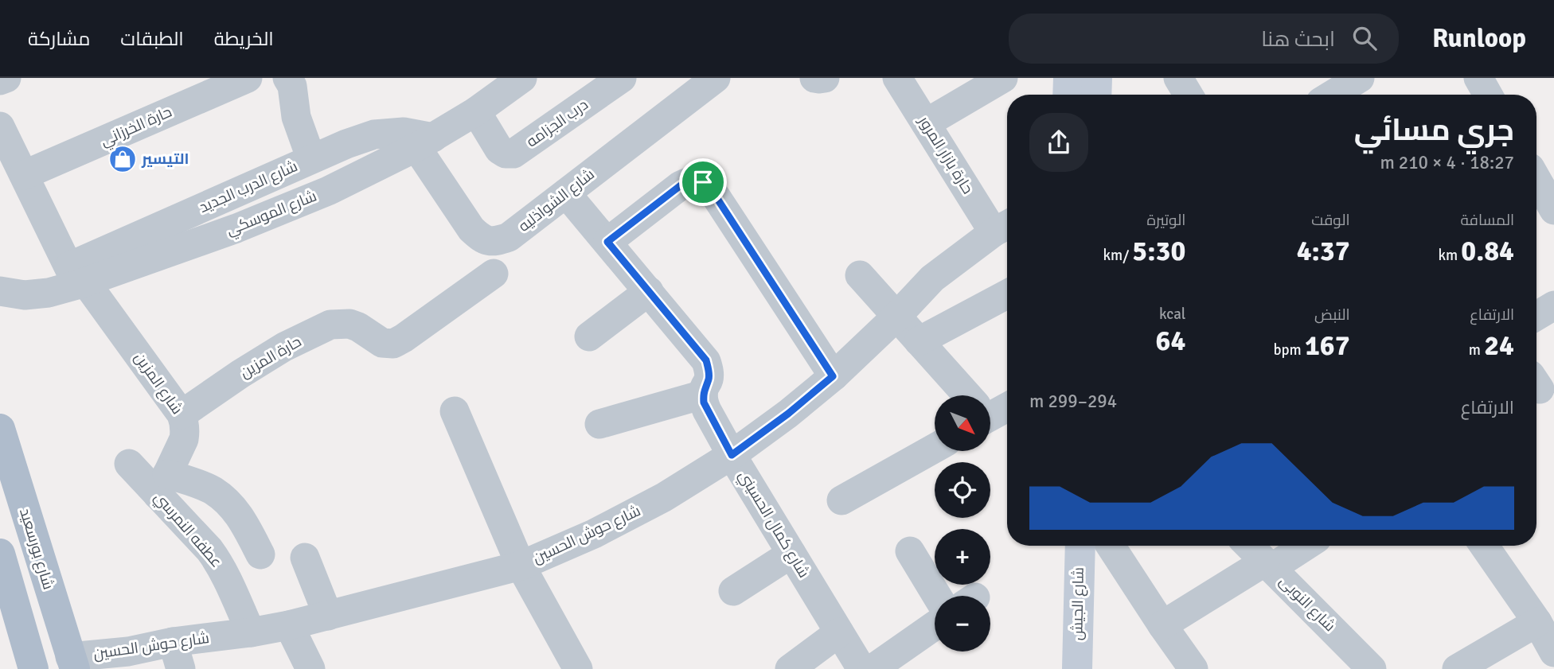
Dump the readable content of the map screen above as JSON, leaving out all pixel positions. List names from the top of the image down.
{
  "streets": {
    "main road": ["شارع بورسعيد", "شارع الجيش"],
    "street": [
      "درب الجزامه",
      "حارة الخرزاني",
      "حارة بازار المرور",
      "شارع الدرب الجديد",
      "شارع الشواذليه",
      "شارع الموسكي",
      "حارة المزين",
      "شارع المزين",
      "شارع كمال الحسيني",
      "عطفه النمرسي",
      "شارع حوش الحسين",
      "شارع النوبى"
    ]
  },
  "crossings": [
    ["درب الجزامه", "شارع الموسكي"],
    ["حارة الخرزاني", "شارع المزين"],
    ["حارة بازار المرور", "شارع حوش الحسين"],
    ["شارع الدرب الجديد", "شارع الشواذليه"],
    ["شارع الدرب الجديد", "شارع الموسكي"],
    ["شارع الدرب الجديد", "شارع المزين"],
    ["شارع الشواذليه", "شارع الموسكي"],
    ["شارع الموسكي", "شارع المزين"],
    ["حارة المزين", "شارع المزين"],
    ["شارع المزين", "عطفه النمرسي"],
    ["شارع كمال الحسيني", "شارع حوش الحسين"],
    ["عطفه النمرسي", "شارع حوش الحسين"],
    ["شارع حوش الحسين", "شارع بورسعيد"]
  ],
  "places": {
    "shop": ["التيسير"]
  },
  "north": "bottom right",
  "page": {
    "header": "Runloop",
    "search": "ابحث هنا",
    "nav": ["الخريطة", "الطبقات", "مشاركة"],
    "heading": ["جري مسائي", "18:27 · 4 × 210 m"],
    "stats": [
      ["المسافة", "0.84 km"],
      ["الوقت", "4:37"],
      ["الوتيرة", "5:30 /km"],
      ["الارتفاع", "24 m"],
      ["النبض", "167 bpm"],
      ["kcal", "64"]
    ],
    "chart": ["الارتفاع", "294–299 m"],
    "map_buttons": ["+", "−"]
  }
}
